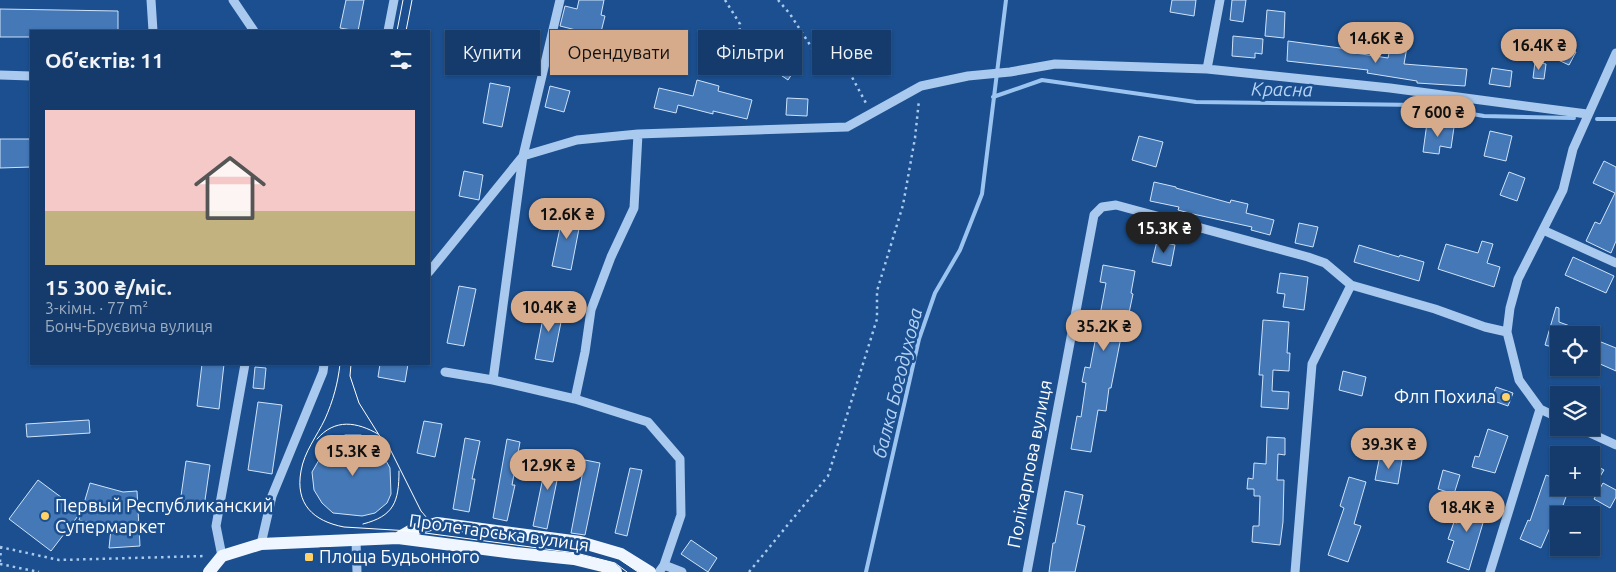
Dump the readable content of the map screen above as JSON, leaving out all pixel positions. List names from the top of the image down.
{
  "streets": {
    "main road": ["Пролетарська вулиця"],
    "street": ["Полікарпова вулиця"]
  },
  "water": ["Красна", "балка Богодухова"],
  "places": {
    "other": ["Флп Похила", "Первый Республиканский Супермаркет"],
    "transit": ["Площа Будьонного"]
  },
  "page": {
    "price": [
      "14.6K ₴",
      "16.4K ₴",
      "7 600 ₴",
      "12.6K ₴",
      "15.3K ₴",
      "10.4K ₴",
      "35.2K ₴",
      "39.3K ₴",
      "15.3K ₴",
      "12.9K ₴",
      "18.4K ₴"
    ],
    "chip": [
      "Купити",
      "Орендувати",
      "Фільтри",
      "Нове"
    ],
    "heading": "Об’єктів: 11",
    "list": [
      {
        "name": "15 300 ₴/міс.",
        "note": "3-кімн. · 77 m² · Бонч-Бруєвича вулиця"
      }
    ],
    "map_buttons": ["+", "−"]
  }
}
